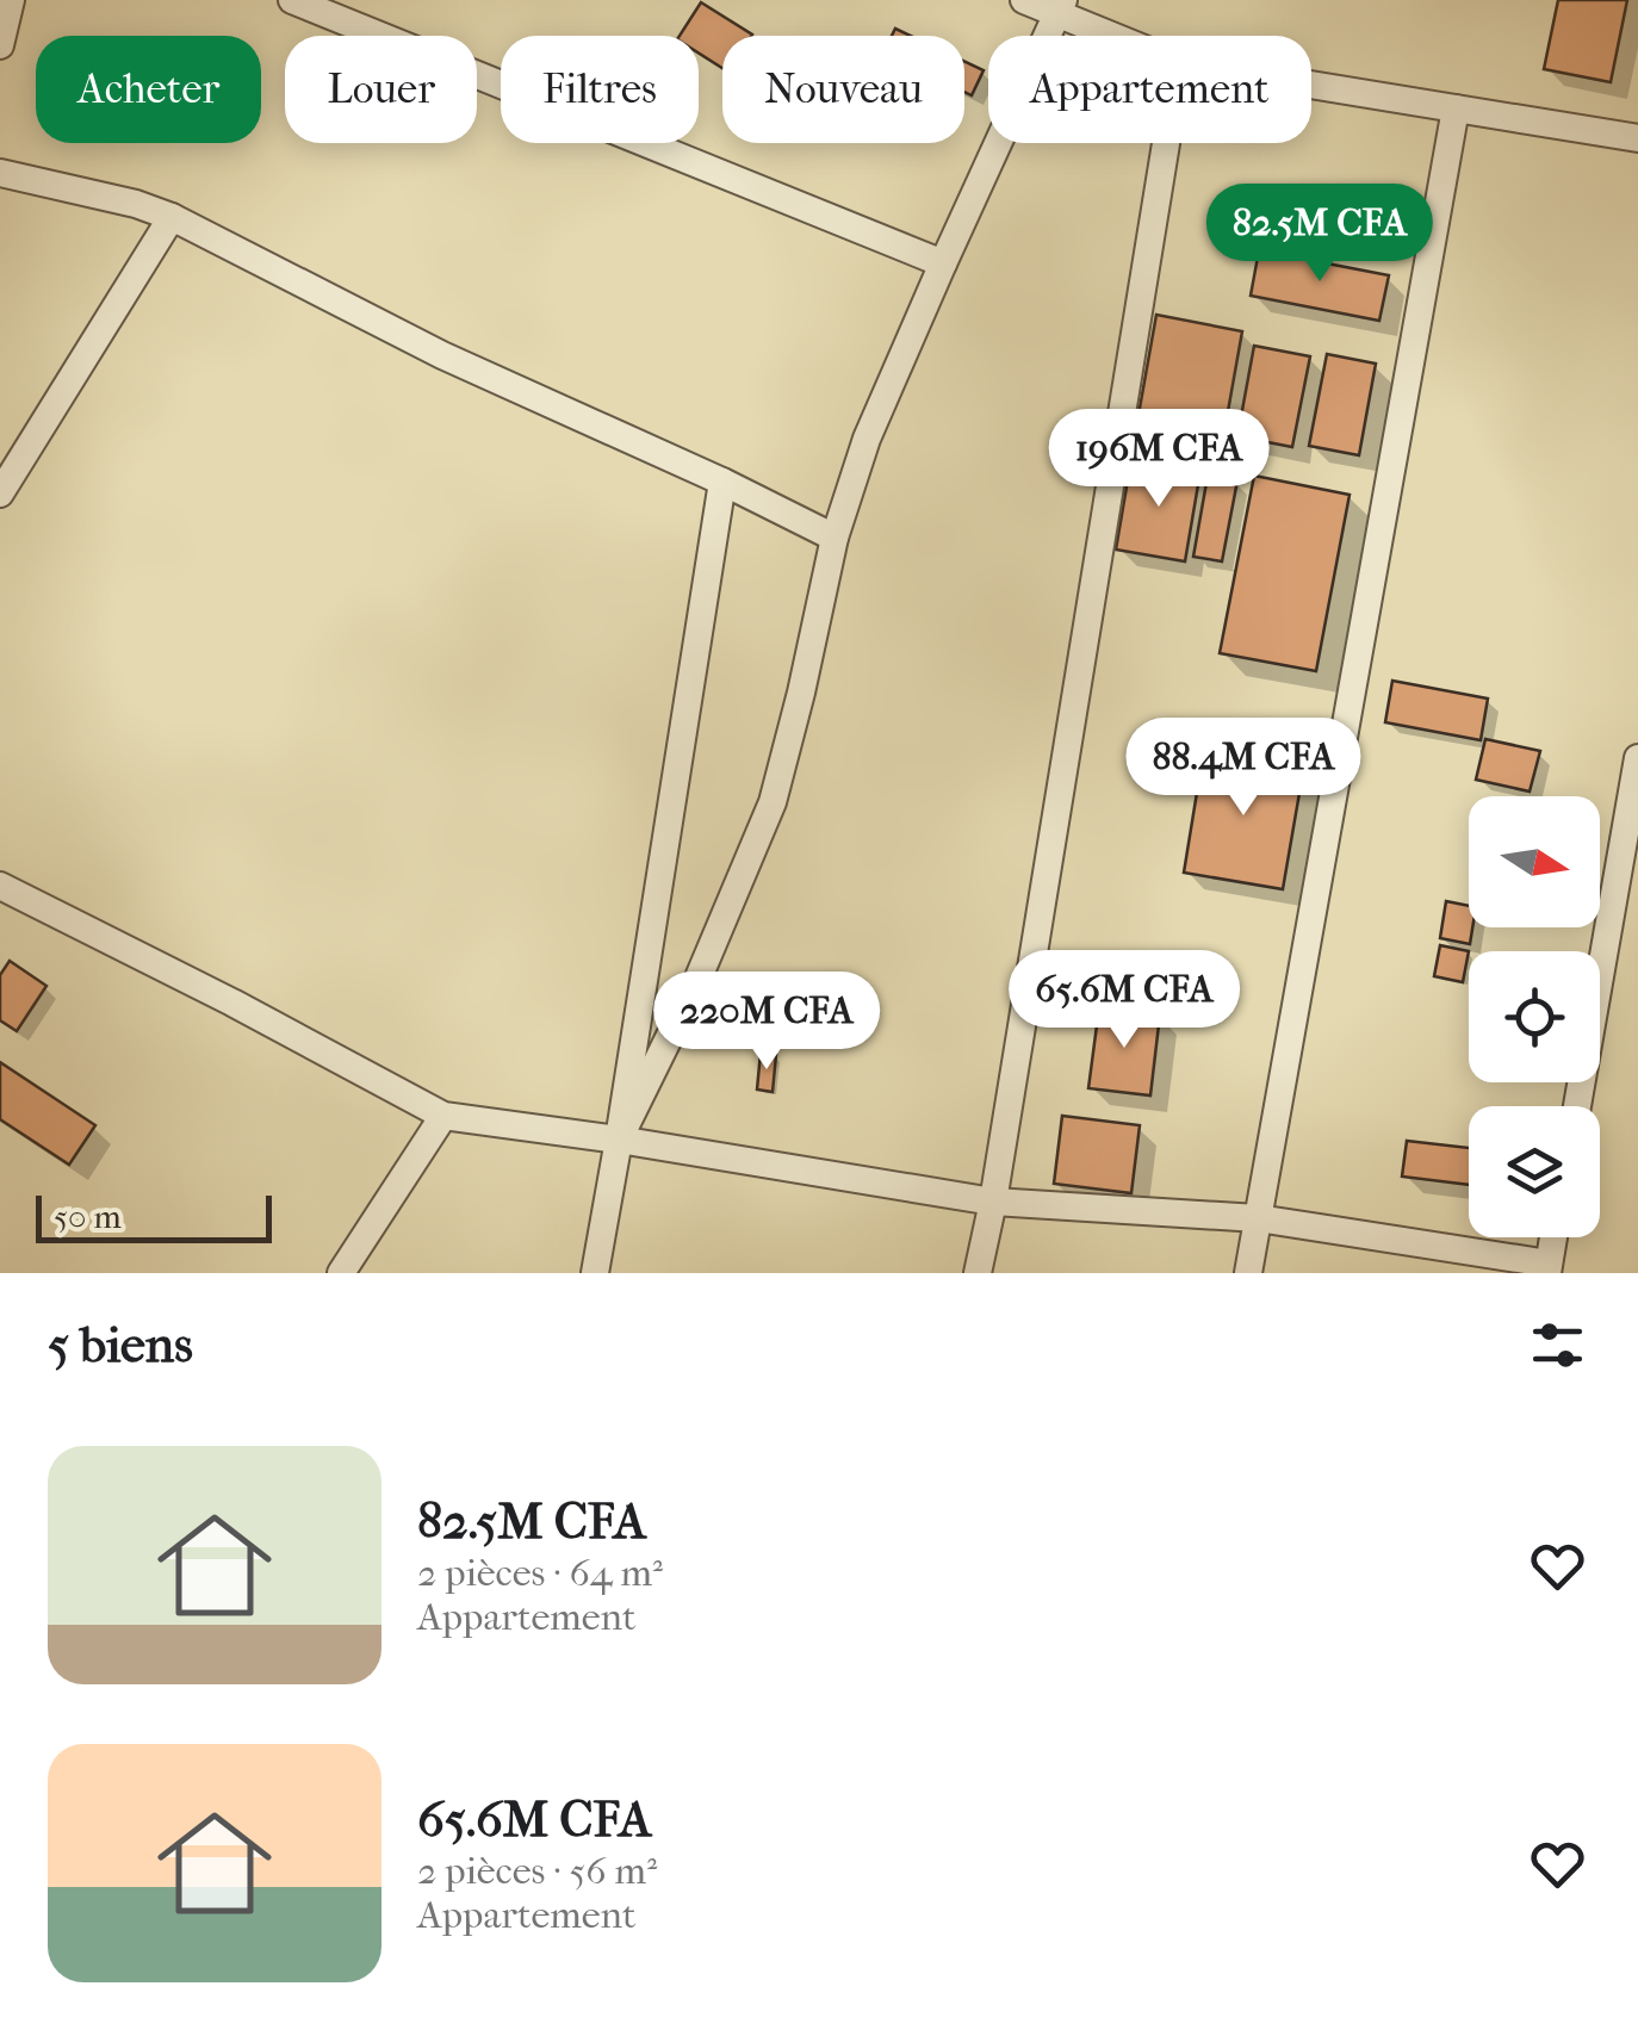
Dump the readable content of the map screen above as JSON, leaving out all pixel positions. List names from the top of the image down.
{
  "scale_bar": "50 m",
  "north": "right",
  "page": {
    "chip": [
      "Acheter",
      "Louer",
      "Filtres",
      "Nouveau",
      "Appartement"
    ],
    "price": [
      "82.5M CFA",
      "196M CFA",
      "88.4M CFA",
      "65.6M CFA",
      "220M CFA"
    ],
    "scale": "50 m",
    "heading": "5 biens",
    "list": [
      {
        "name": "82.5M CFA",
        "note": "2 pièces · 64 m² · Appartement"
      },
      {
        "name": "65.6M CFA",
        "note": "2 pièces · 56 m² · Appartement"
      }
    ]
  }
}
